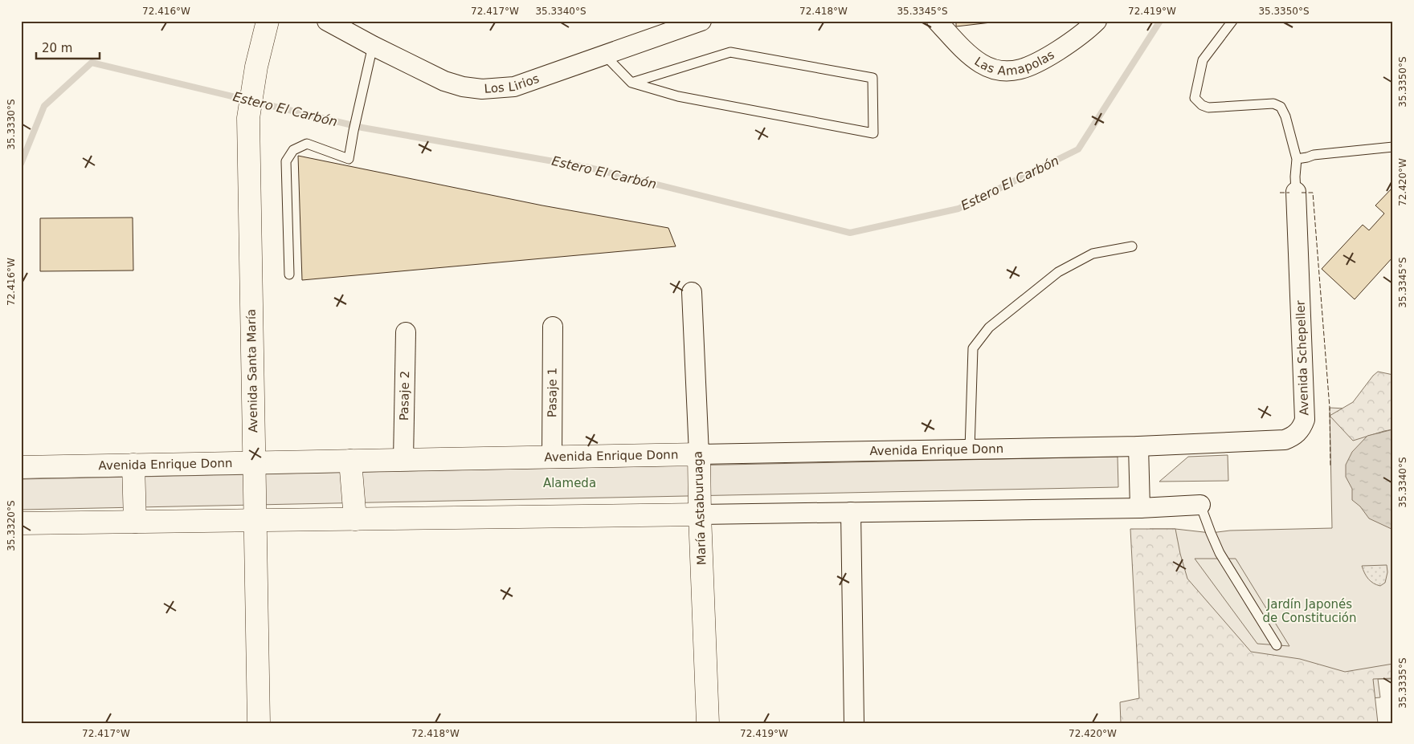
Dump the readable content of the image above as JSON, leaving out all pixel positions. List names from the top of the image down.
{
  "streets": {
    "street": [
      "Las Amapolas",
      "Los Lirios",
      "Avenida Schepeller",
      "Avenida Santa María",
      "Pasaje 1",
      "Pasaje 2",
      "Avenida Enrique Donn",
      "María Astaburuaga"
    ]
  },
  "crossings": [
    ["Avenida Schepeller", "Avenida Enrique Donn"],
    ["Avenida Santa María", "Avenida Enrique Donn"],
    ["Pasaje 1", "Avenida Enrique Donn"],
    ["Pasaje 2", "Avenida Enrique Donn"],
    ["Avenida Enrique Donn", "María Astaburuaga"]
  ],
  "water": ["Estero El Carbón"],
  "parks": ["Alameda", "Jardín Japonés de Constitución"],
  "scale_bar": "20 m",
  "coordinates": [
    "72.416°W",
    "72.417°W",
    "35.3340°S",
    "72.418°W",
    "35.3345°S",
    "72.419°W",
    "35.3350°S",
    "35.3330°S",
    "72.420°W",
    "35.3320°S",
    "35.3335°S"
  ]
}
